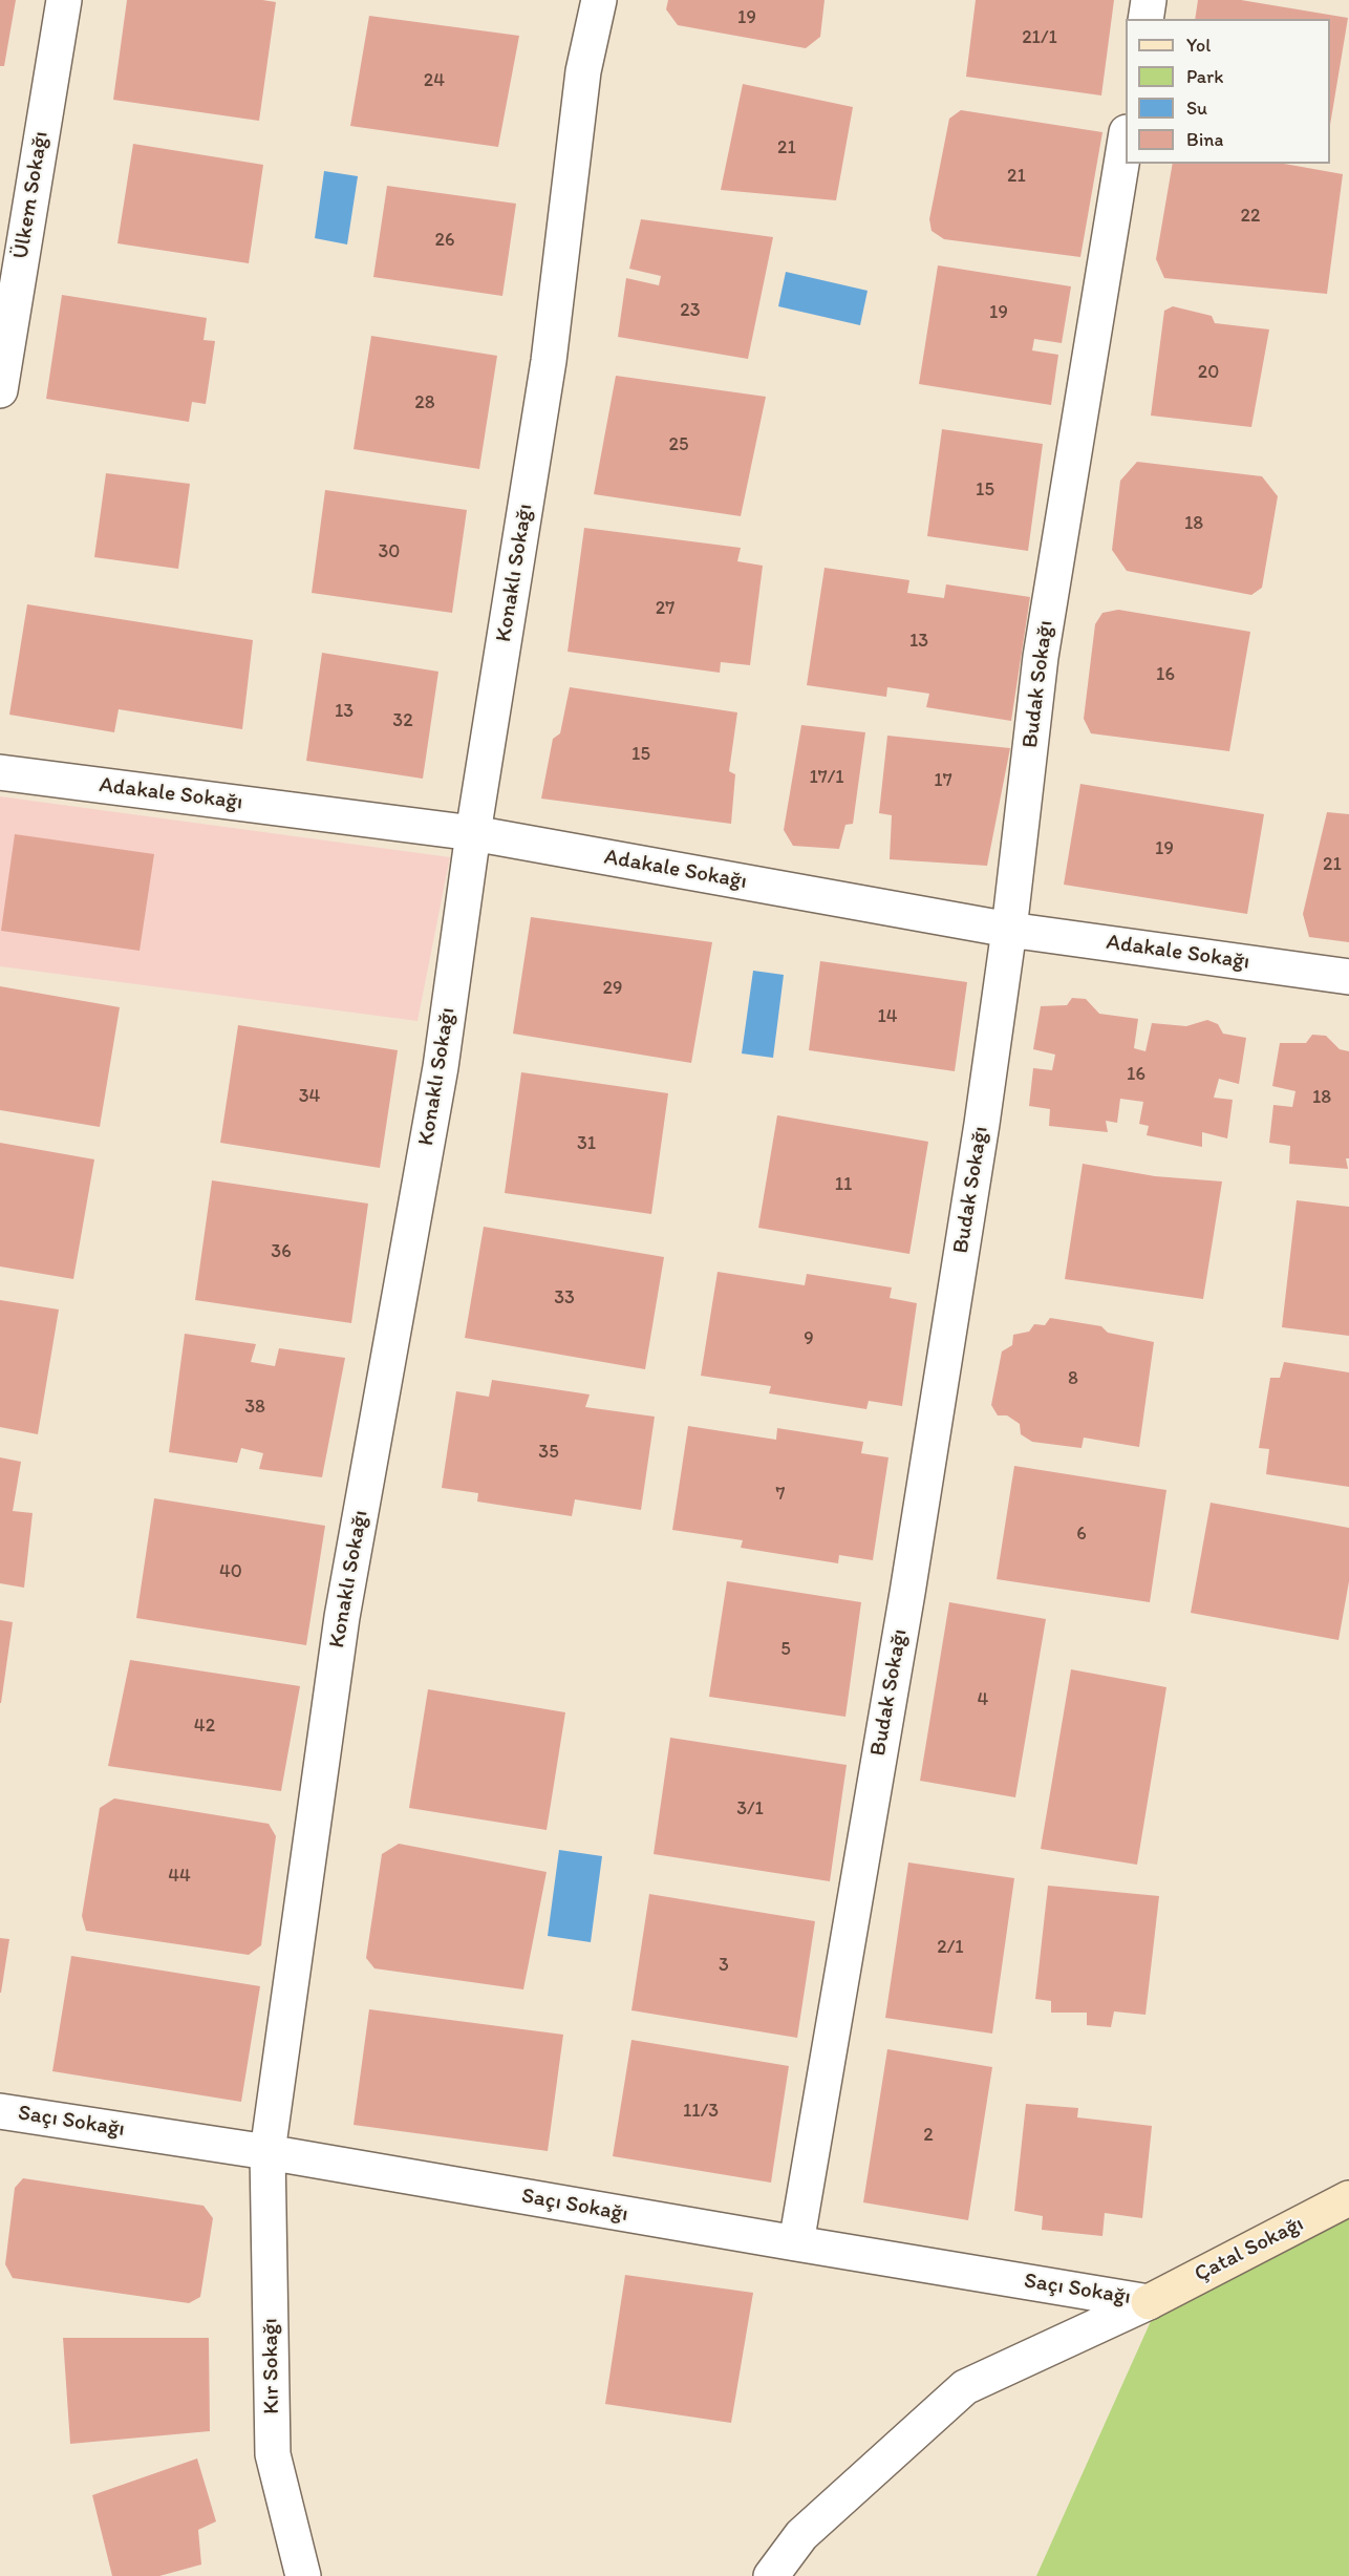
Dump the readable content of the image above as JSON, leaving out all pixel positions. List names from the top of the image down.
{
  "streets": {
    "main road": ["Çatal Sokağı"],
    "street": [
      "Ülkem Sokağı",
      "Konaklı Sokağı",
      "Budak Sokağı",
      "Adakale Sokağı",
      "Saçı Sokağı",
      "Kır Sokağı"
    ]
  },
  "crossings": [
    ["Konaklı Sokağı", "Adakale Sokağı"],
    ["Konaklı Sokağı", "Saçı Sokağı"],
    ["Konaklı Sokağı", "Kır Sokağı"],
    ["Budak Sokağı", "Adakale Sokağı"],
    ["Budak Sokağı", "Saçı Sokağı"],
    ["Saçı Sokağı", "Çatal Sokağı"],
    ["Saçı Sokağı", "Kır Sokağı"]
  ],
  "house_numbers": [
    "19",
    "21/1",
    "24",
    "21",
    "21",
    "22",
    "26",
    "23",
    "19",
    "20",
    "28",
    "25",
    "15",
    "18",
    "30",
    "27",
    "13",
    "16",
    "13",
    "32",
    "15",
    "17/1",
    "17",
    "19",
    "21",
    "29",
    "14",
    "16",
    "34",
    "18",
    "31",
    "11",
    "36",
    "33",
    "9",
    "8",
    "38",
    "35",
    "7",
    "6",
    "40",
    "5",
    "4",
    "42",
    "3/1",
    "44",
    "2/1",
    "3",
    "11/3",
    "2"
  ],
  "legend": [
    "Yol",
    "Park",
    "Su",
    "Bina"
  ]
}
